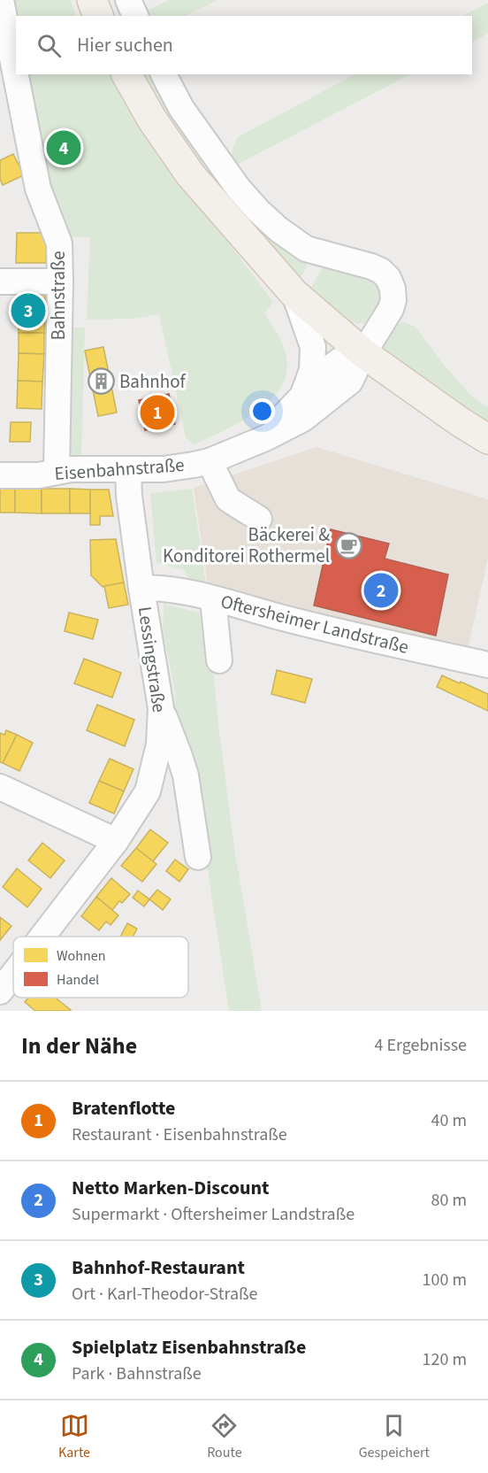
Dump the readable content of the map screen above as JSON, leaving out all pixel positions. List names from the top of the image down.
{
  "streets": {
    "street": [
      "Bahnstraße",
      "Eisenbahnstraße",
      "Oftersheimer Landstraße",
      "Lessingstraße"
    ]
  },
  "crossings": [
    ["Bahnstraße", "Eisenbahnstraße"],
    ["Eisenbahnstraße", "Lessingstraße"],
    ["Oftersheimer Landstraße", "Lessingstraße"]
  ],
  "places": {
    "building": ["Bahnhof"],
    "cafe": ["Bäckerei & Konditorei Rothermel"]
  },
  "legend": ["Wohnen", "Handel"],
  "page": {
    "search": "Hier suchen",
    "pins": [
      "4",
      "3",
      "1",
      "2"
    ],
    "heading": ["In der Nähe", "4 Ergebnisse"],
    "list": [
      {
        "mark": "1",
        "name": "Bratenflotte",
        "note": "Restaurant · Eisenbahnstraße",
        "value": "40 m"
      },
      {
        "mark": "2",
        "name": "Netto Marken-Discount",
        "note": "Supermarkt · Oftersheimer Landstraße",
        "value": "80 m"
      },
      {
        "mark": "3",
        "name": "Bahnhof-Restaurant",
        "note": "Ort · Karl-Theodor-Straße",
        "value": "100 m"
      },
      {
        "mark": "4",
        "name": "Spielplatz Eisenbahnstraße",
        "note": "Park · Bahnstraße",
        "value": "120 m"
      }
    ],
    "nav": ["Karte", "Route", "Gespeichert"]
  }
}
